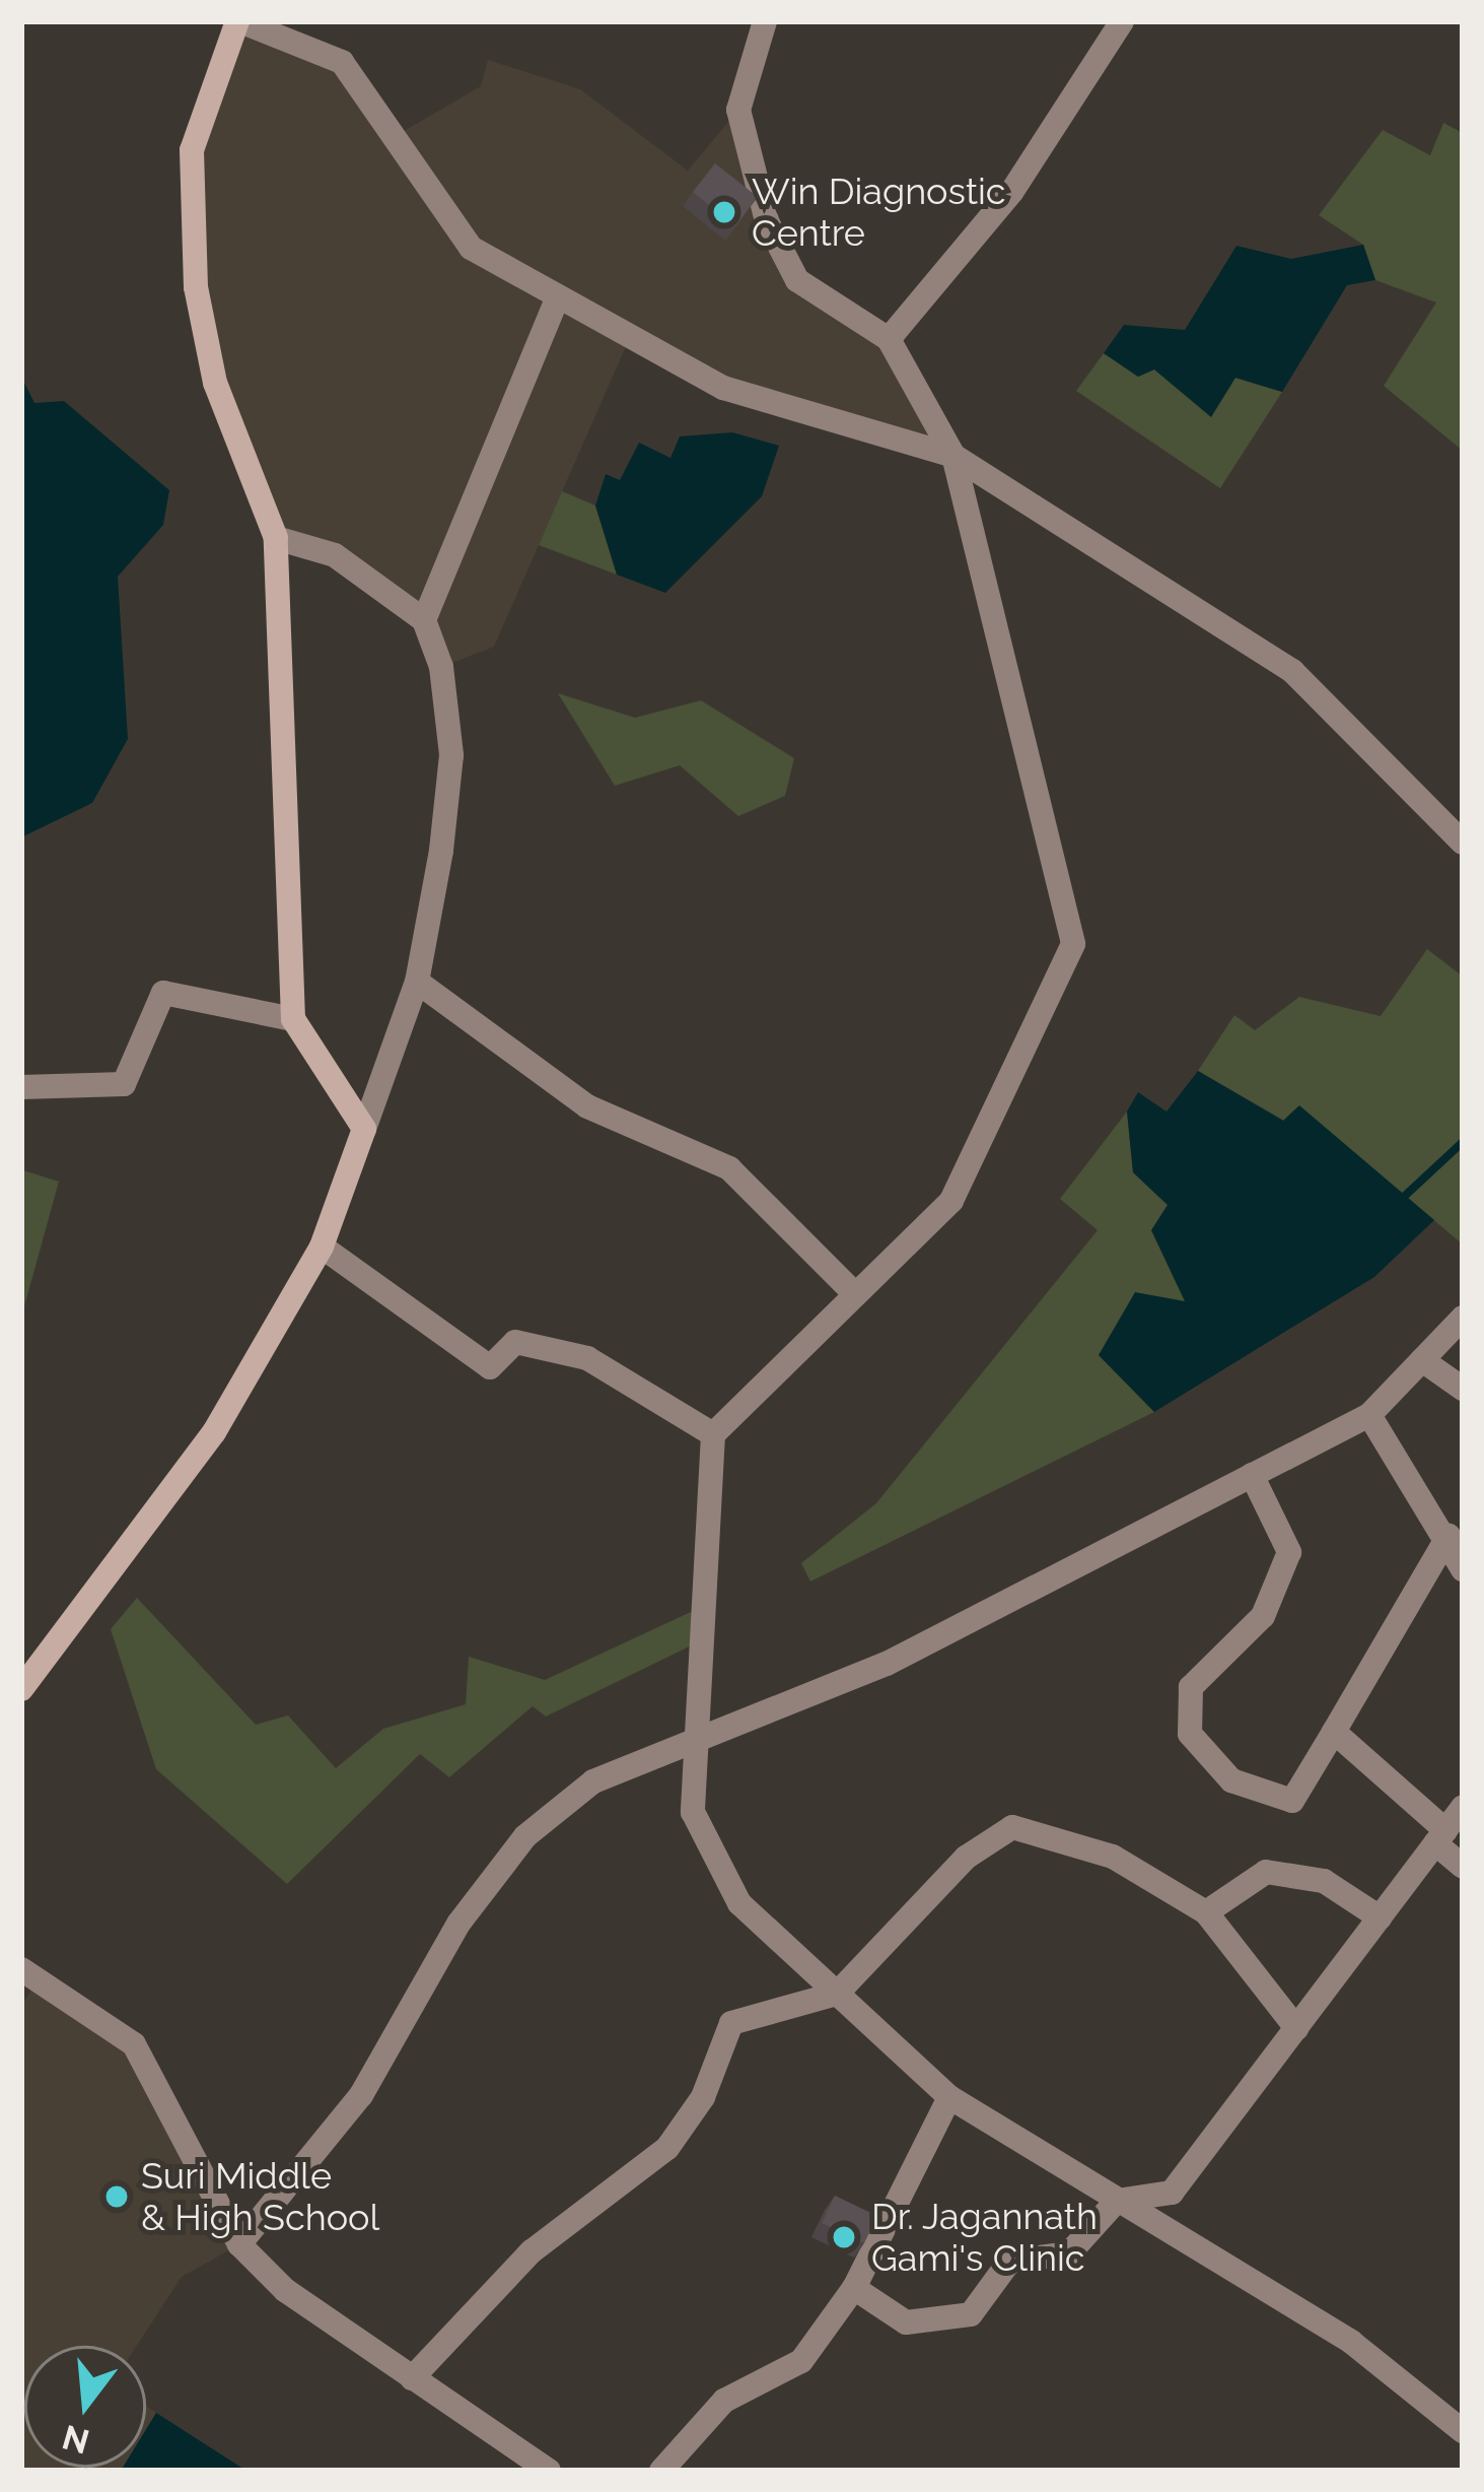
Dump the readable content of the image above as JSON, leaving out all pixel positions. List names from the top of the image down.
{
  "places": ["Win Diagnostic Centre", "Suri Middle & High School", "Dr. Jagannath Gami's Clinic"],
  "north": "bottom"
}
